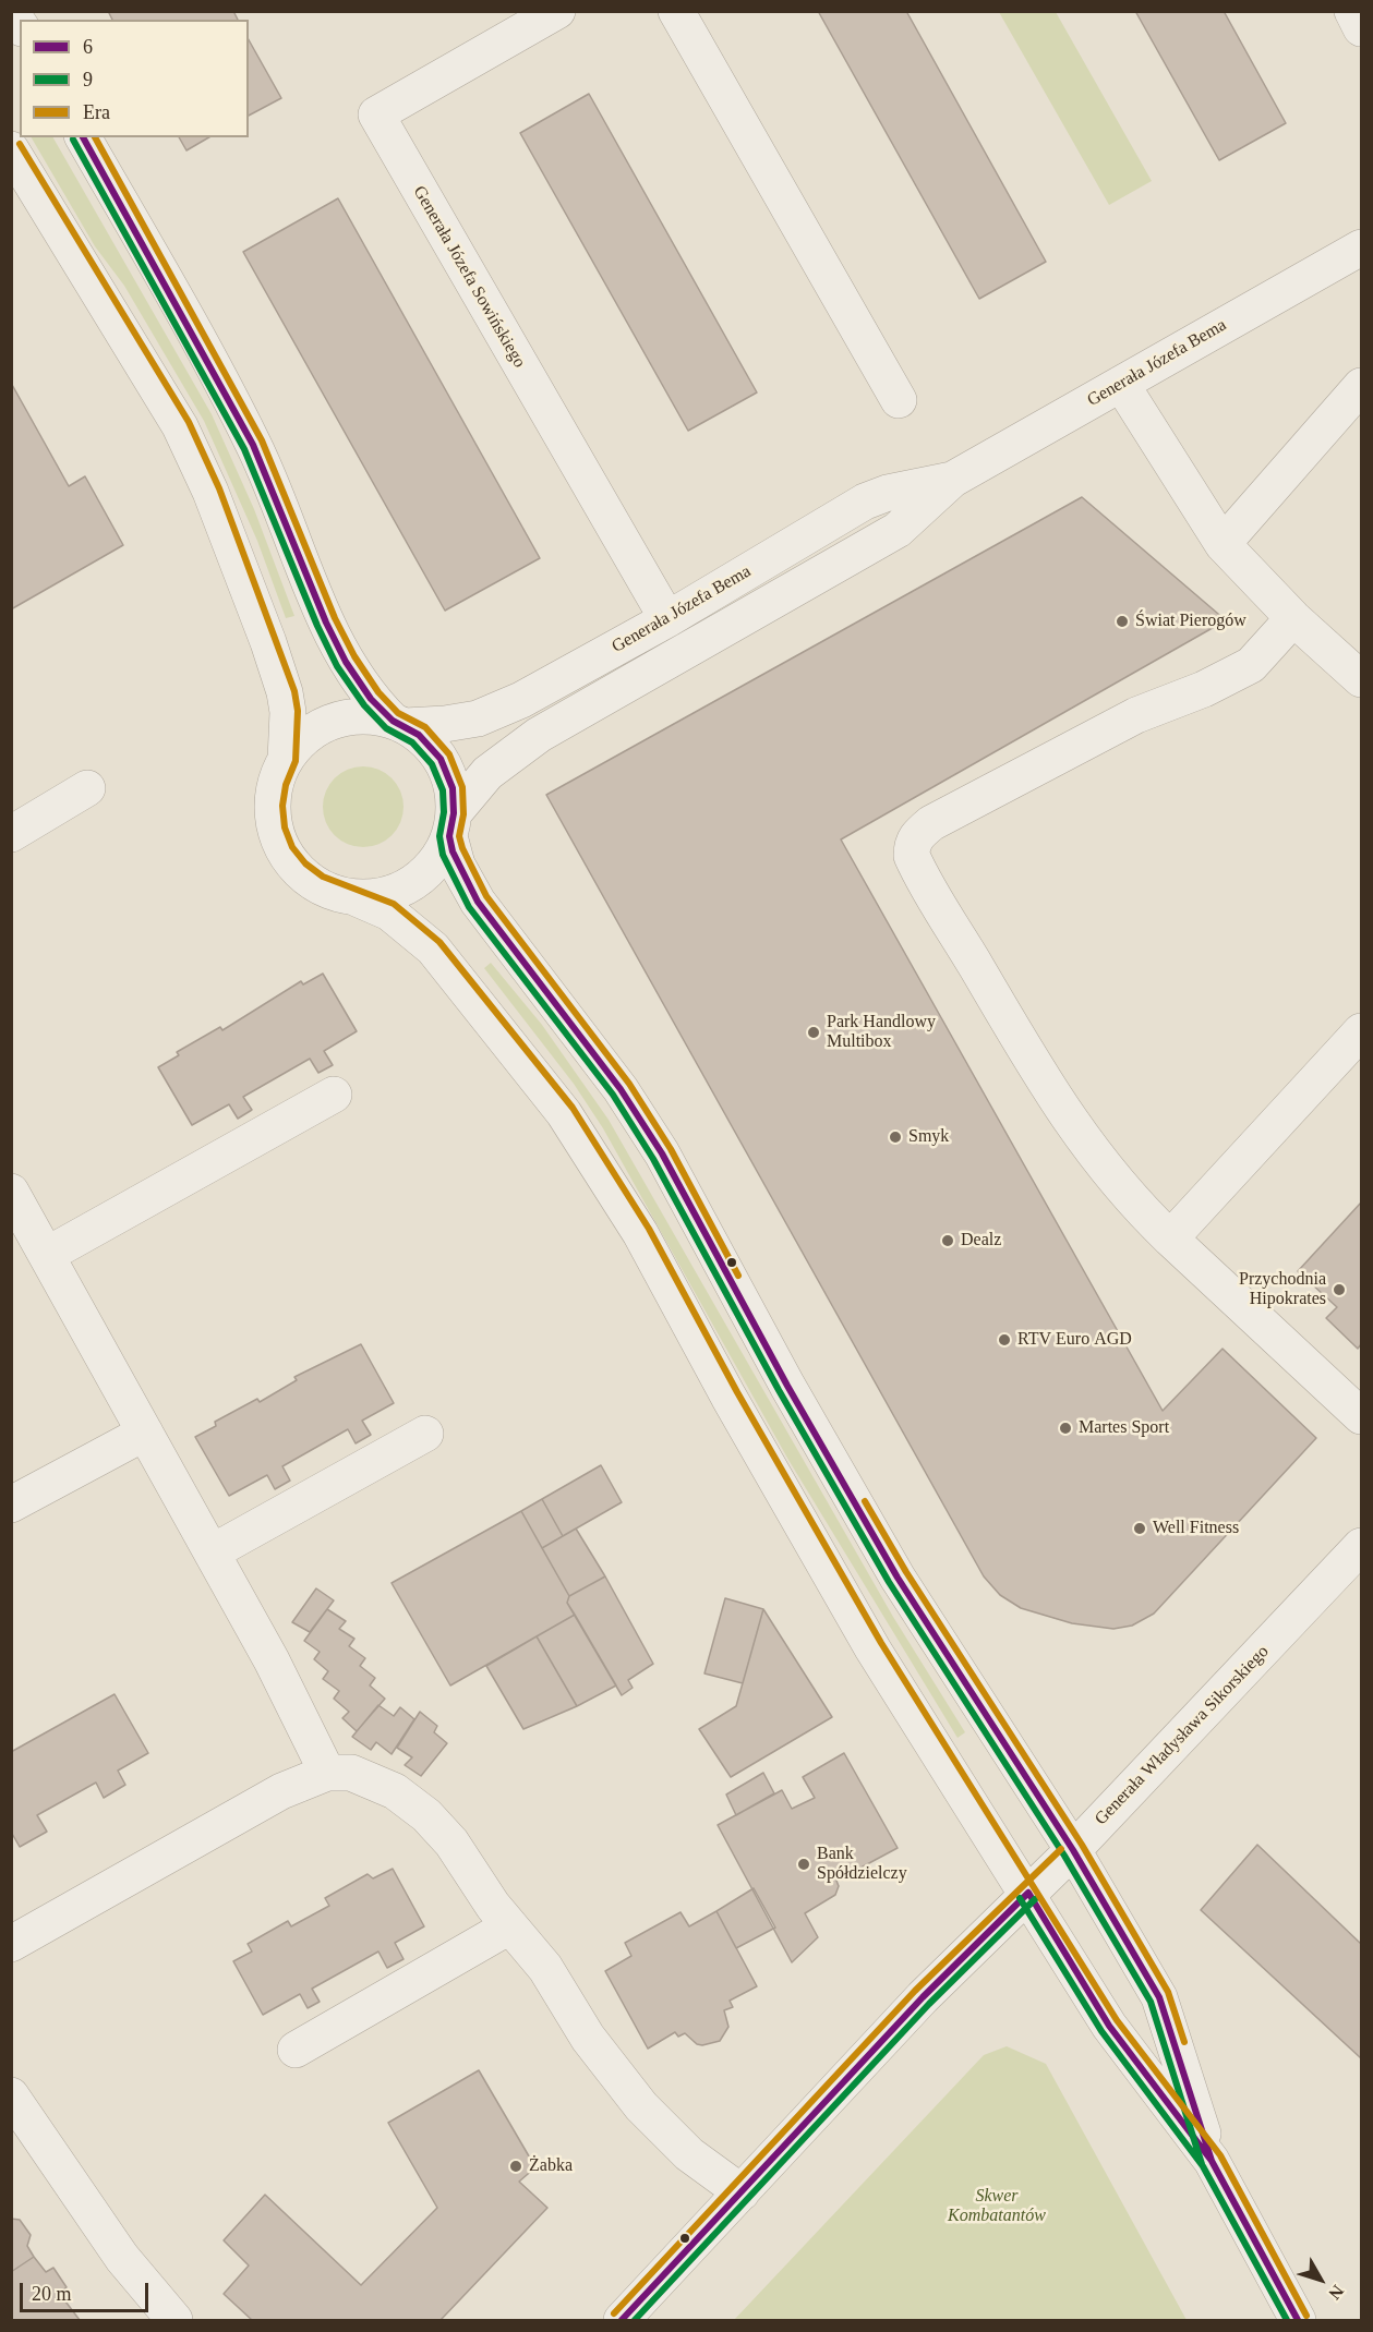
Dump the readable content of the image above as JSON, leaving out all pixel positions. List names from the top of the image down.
{
  "streets": {
    "street": ["Generała Józefa Sowińskiego", "Generała Józefa Bema", "Generała Władysława Sikorskiego"]
  },
  "crossings": [
    ["Generała Józefa Sowińskiego", "Generała Józefa Bema"]
  ],
  "parks": ["Skwer Kombatantów"],
  "places": [
    "Świat Pierogów",
    "Park Handlowy Multibox",
    "Smyk",
    "Dealz",
    "Przychodnia Hipokrates",
    "RTV Euro AGD",
    "Martes Sport",
    "Well Fitness",
    "Bank Spółdzielczy",
    "Żabka"
  ],
  "lines": ["transit line 6", "transit line Era", "transit line 9"],
  "legend": ["6", "9", "Era"],
  "scale_bar": "20 m",
  "north": "bottom right"
}
